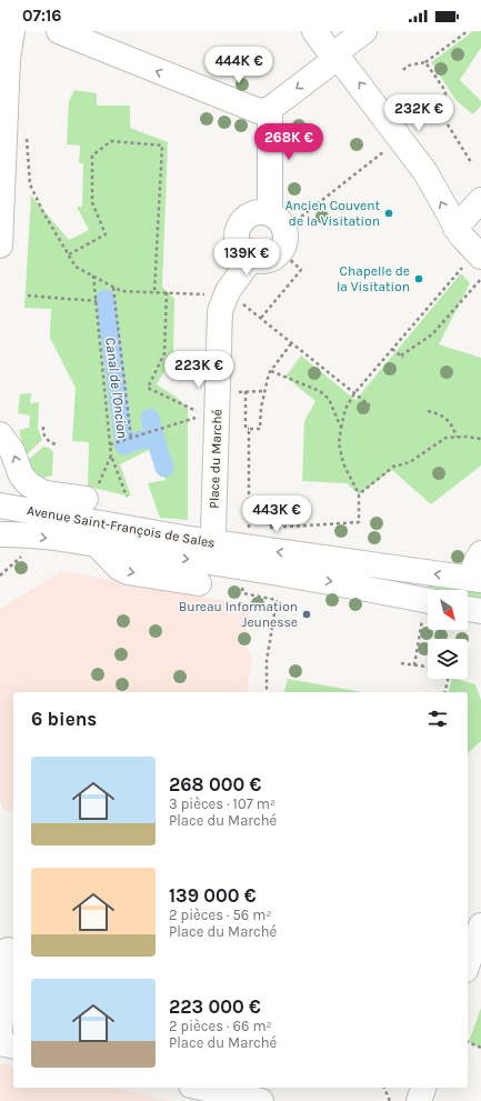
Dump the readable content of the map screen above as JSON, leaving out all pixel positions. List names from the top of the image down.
{
  "streets": {
    "street": ["Place du Marché", "Avenue Saint-François de Sales"]
  },
  "crossings": [
    ["Place du Marché", "Avenue Saint-François de Sales"]
  ],
  "water": ["Canal de l'Oncion"],
  "places": ["Ancien Couvent de la Visitation", "Chapelle de la Visitation", "Bureau Information Jeunesse"],
  "north": "bottom right",
  "page": {
    "status": "07:16",
    "price": [
      "444K €",
      "232K €",
      "268K €",
      "139K €",
      "223K €",
      "443K €"
    ],
    "heading": "6 biens",
    "list": [
      {
        "name": "268 000 €",
        "note": "3 pièces · 107 m² · Place du Marché"
      },
      {
        "name": "139 000 €",
        "note": "2 pièces · 56 m² · Place du Marché"
      },
      {
        "name": "223 000 €",
        "note": "2 pièces · 66 m² · Place du Marché"
      }
    ]
  }
}
